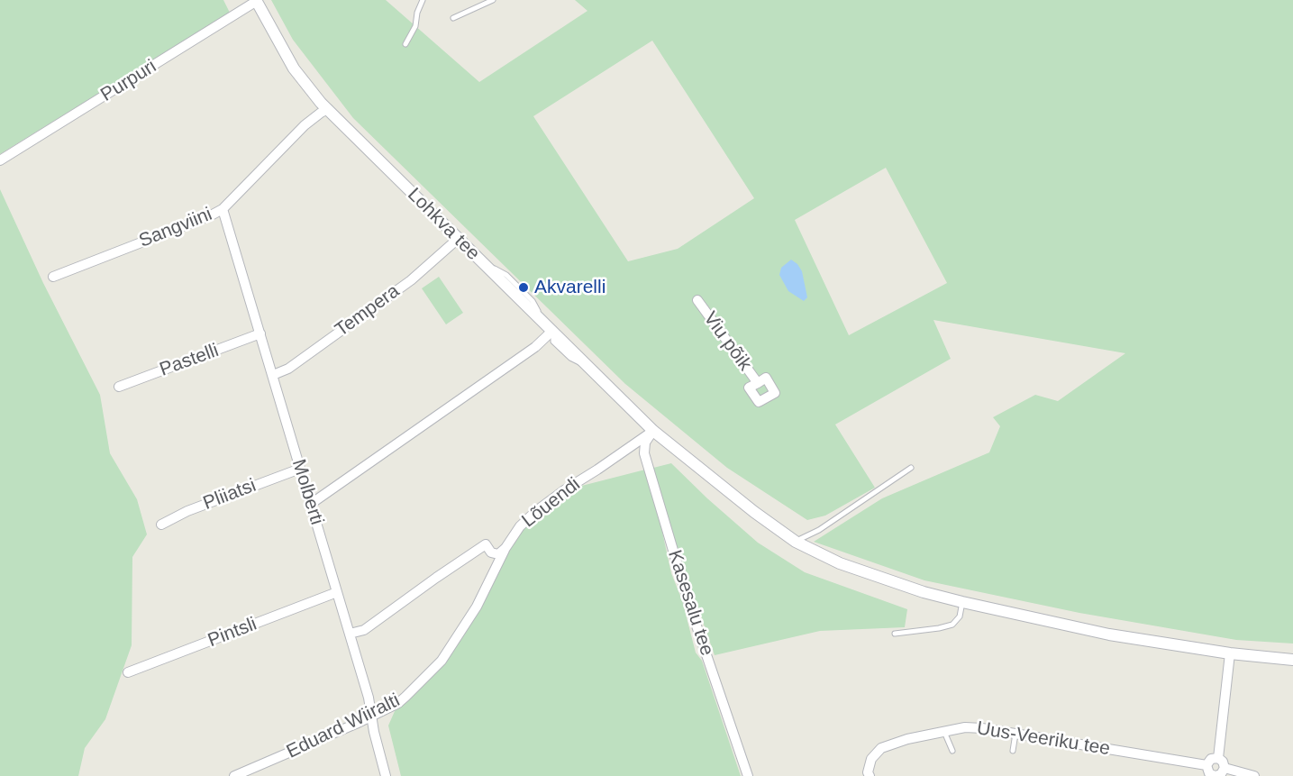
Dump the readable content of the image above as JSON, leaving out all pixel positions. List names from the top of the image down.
{
  "streets": {
    "street": [
      "Purpuri",
      "Lohkva tee",
      "Sangviini",
      "Tempera",
      "Viu põik",
      "Pastelli",
      "Molberti",
      "Pliiatsi",
      "Lõuendi",
      "Kasesalu tee",
      "Pintsli",
      "Eduard Wiiralti",
      "Uus-Veeriku tee"
    ]
  },
  "crossings": [
    ["Purpuri", "Lohkva tee"],
    ["Lohkva tee", "Sangviini"],
    ["Lohkva tee", "Tempera"],
    ["Lohkva tee", "Lõuendi"],
    ["Lohkva tee", "Kasesalu tee"],
    ["Sangviini", "Molberti"],
    ["Tempera", "Molberti"],
    ["Pastelli", "Molberti"],
    ["Molberti", "Pliiatsi"],
    ["Molberti", "Pintsli"],
    ["Molberti", "Eduard Wiiralti"],
    ["Lõuendi", "Kasesalu tee"],
    ["Lõuendi", "Eduard Wiiralti"]
  ],
  "places": ["Akvarelli"]
}
